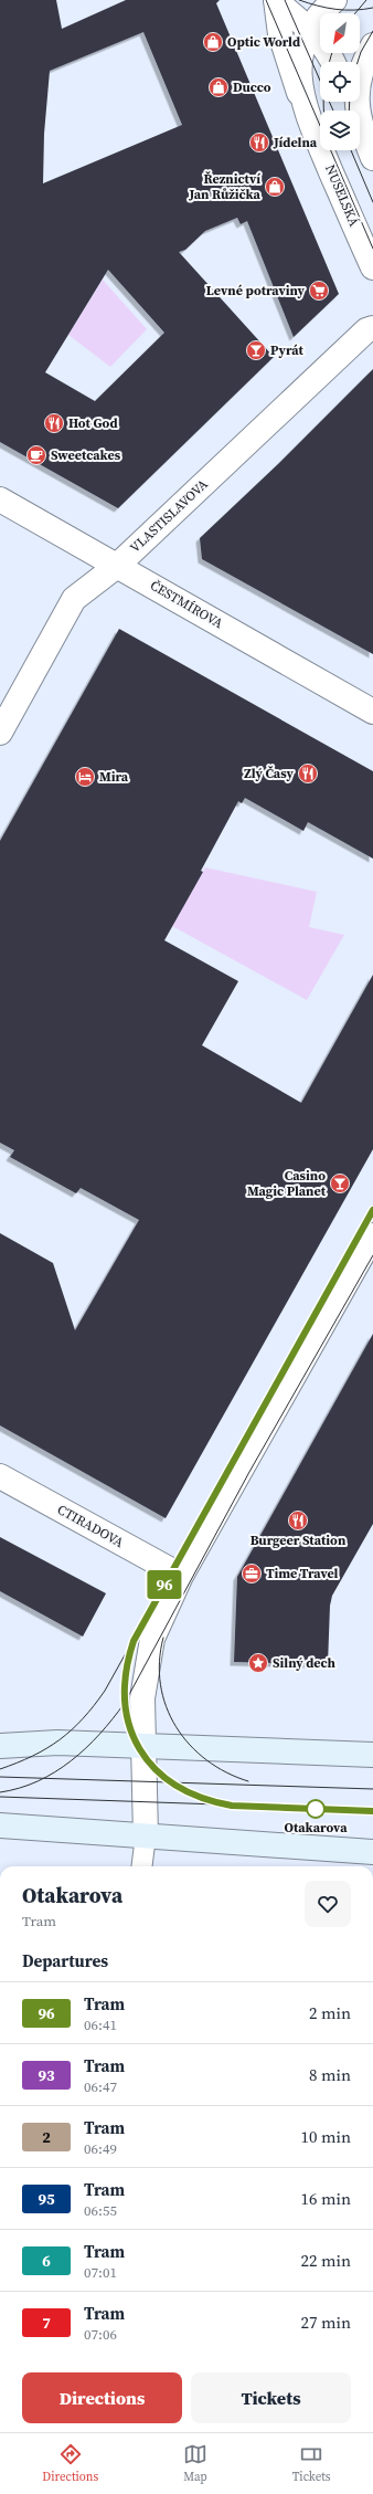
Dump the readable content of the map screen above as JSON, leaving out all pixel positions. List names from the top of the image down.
{
  "streets": {
    "street": [
      "NUSELSKÁ",
      "VLASTISLAVOVA",
      "ČESTMÍROVA",
      "CTIRADOVA"
    ]
  },
  "crossings": [
    ["VLASTISLAVOVA", "ČESTMÍROVA"]
  ],
  "places": {
    "shop": ["Optic World", "Ducco", "Řeznictví Jan Růžička"],
    "restaurant": [
      "Jídelna",
      "Hot God",
      "Zlý Časy",
      "Burgeer Station"
    ],
    "supermarket": ["Levné potraviny"],
    "bar": ["Pyrát", "Casino Magic Planet"],
    "cafe": ["Sweetcakes"],
    "hotel": ["Mira"],
    "office": ["Time Travel"],
    "place": ["Silný dech"],
    "other": ["Otakarova"]
  },
  "lines": ["tram line 96"],
  "north": "bottom left",
  "page": {
    "on_map": "96",
    "heading": [
      ["Otakarova", "Tram"],
      "Departures"
    ],
    "list": [
      {
        "mark": "96",
        "name": "Tram",
        "note": "06:41",
        "value": "2 min"
      },
      {
        "mark": "93",
        "name": "Tram",
        "note": "06:47",
        "value": "8 min"
      },
      {
        "mark": "2",
        "name": "Tram",
        "note": "06:49",
        "value": "10 min"
      },
      {
        "mark": "95",
        "name": "Tram",
        "note": "06:55",
        "value": "16 min"
      },
      {
        "mark": "6",
        "name": "Tram",
        "note": "07:01",
        "value": "22 min"
      },
      {
        "mark": "7",
        "name": "Tram",
        "note": "07:06",
        "value": "27 min"
      }
    ],
    "buttons": ["Directions", "Tickets"],
    "tabs": ["Directions", "Map", "Tickets"]
  }
}
